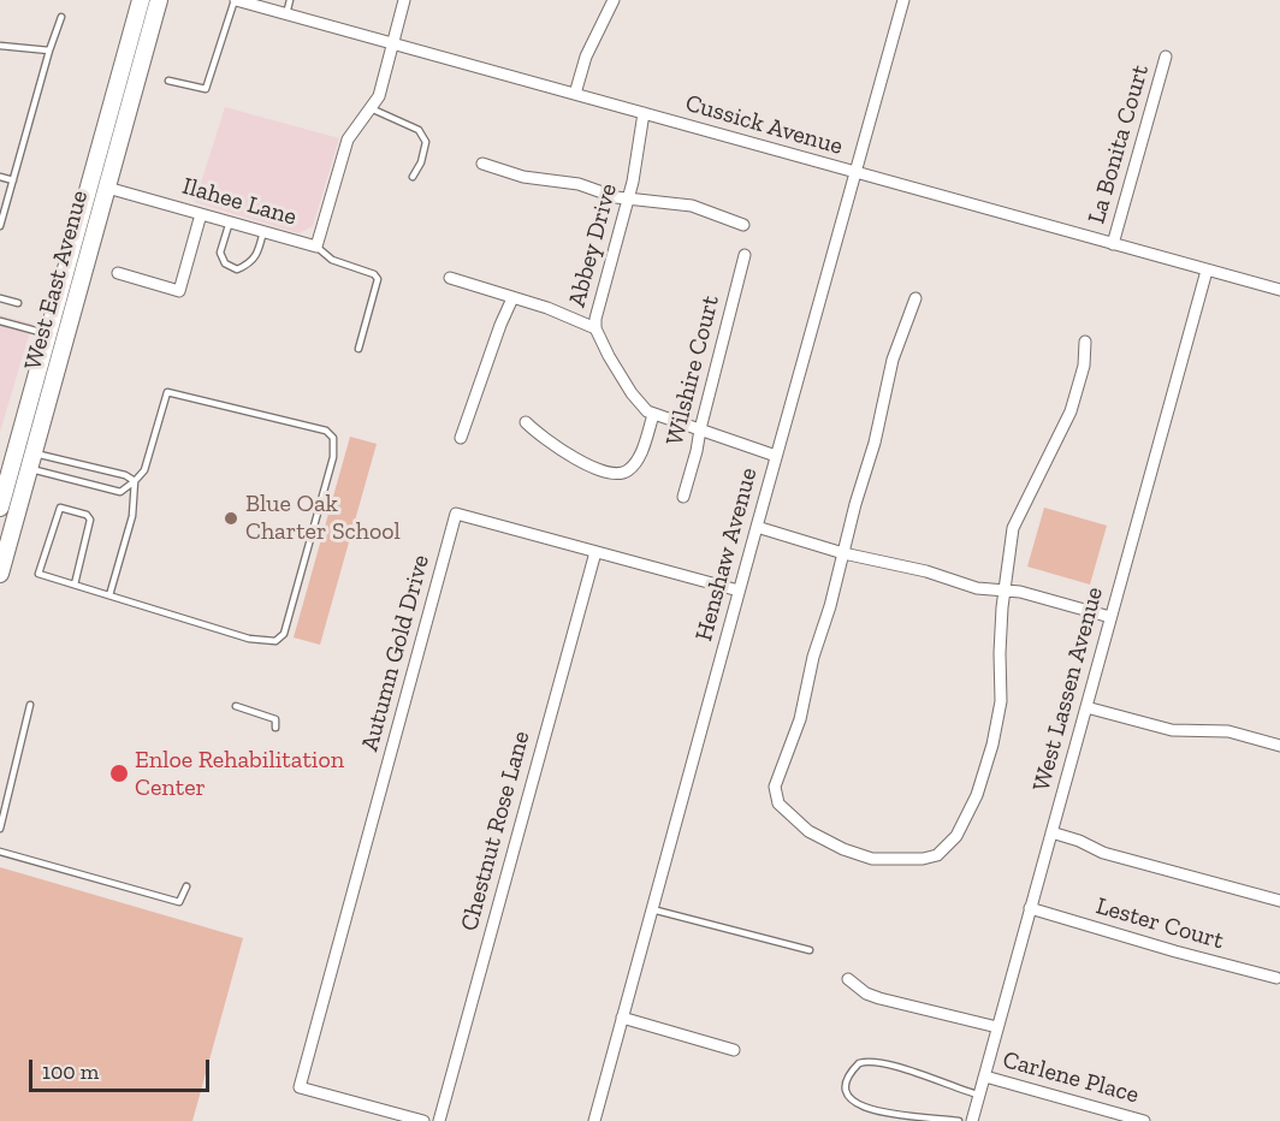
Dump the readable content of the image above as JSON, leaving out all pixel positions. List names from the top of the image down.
{
  "streets": {
    "main road": ["West East Avenue"],
    "street": [
      "Cussick Avenue",
      "La Bonita Court",
      "Ilahee Lane",
      "Abbey Drive",
      "Wilshire Court",
      "Henshaw Avenue",
      "Autumn Gold Drive",
      "West Lassen Avenue",
      "Chestnut Rose Lane",
      "Lester Court",
      "Carlene Place"
    ]
  },
  "crossings": [
    ["Cussick Avenue", "La Bonita Court"],
    ["Cussick Avenue", "Ilahee Lane"],
    ["Cussick Avenue", "Abbey Drive"],
    ["Cussick Avenue", "Henshaw Avenue"],
    ["Cussick Avenue", "West Lassen Avenue"],
    ["Ilahee Lane", "West East Avenue"],
    ["Abbey Drive", "Wilshire Court"],
    ["Abbey Drive", "Henshaw Avenue"],
    ["Henshaw Avenue", "Autumn Gold Drive"],
    ["Autumn Gold Drive", "Chestnut Rose Lane"],
    ["West Lassen Avenue", "Lester Court"],
    ["West Lassen Avenue", "Carlene Place"]
  ],
  "places": ["Blue Oak Charter School", "Enloe Rehabilitation Center"],
  "scale_bar": "100 m"
}
